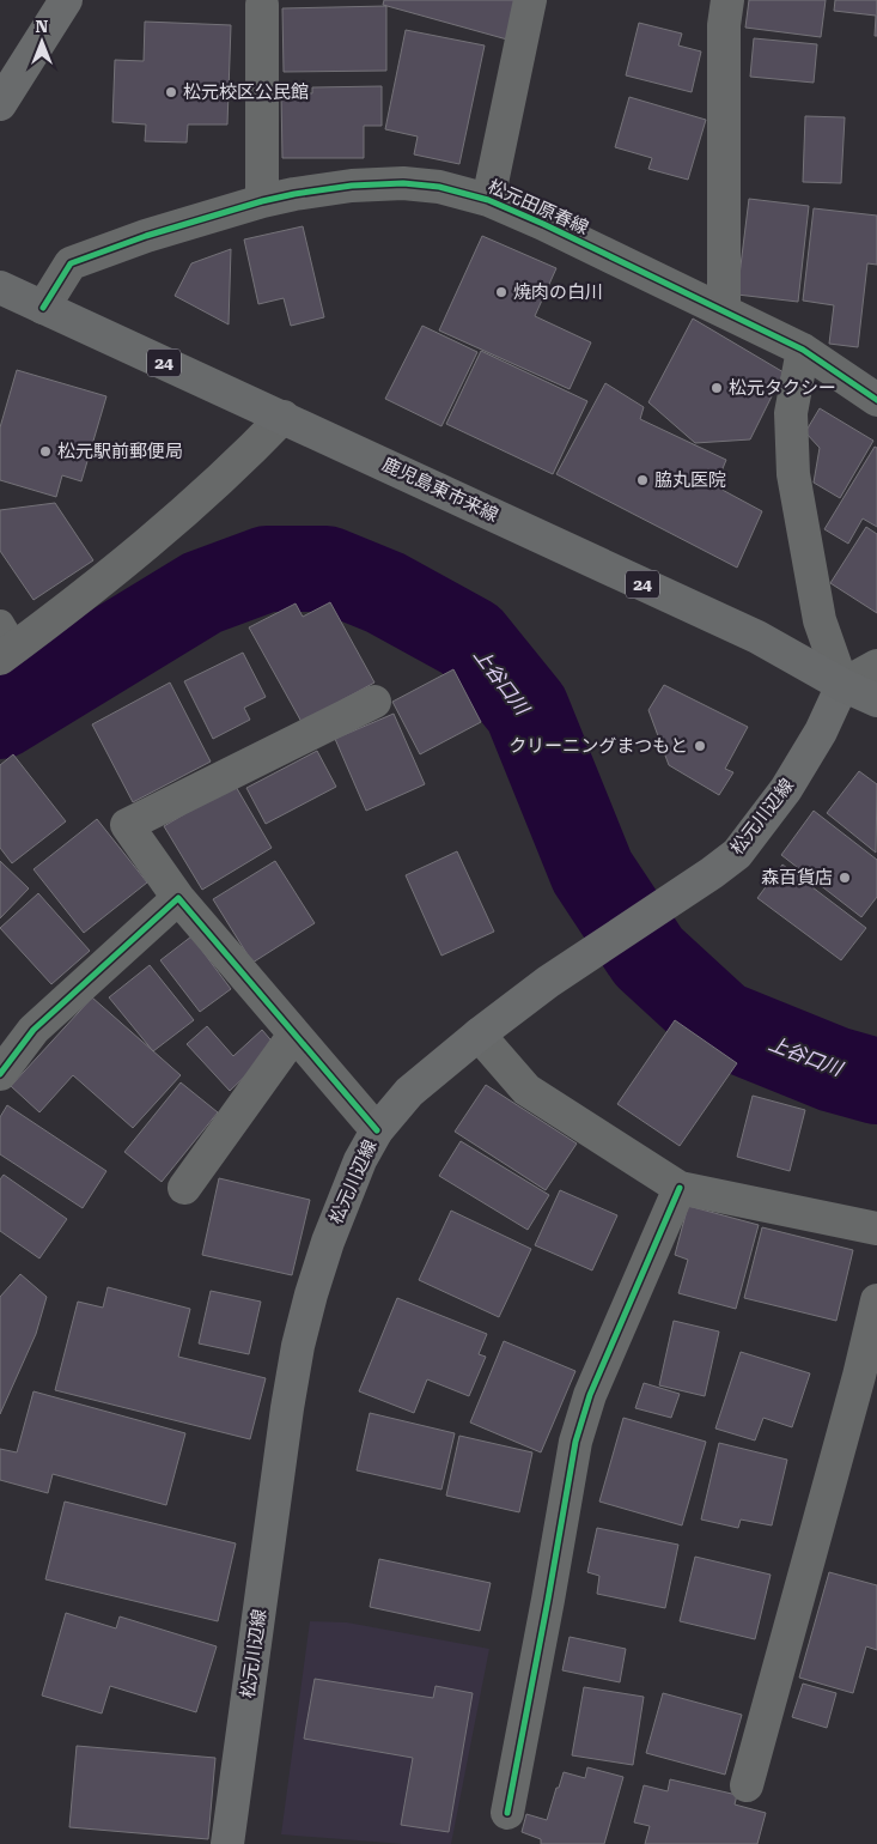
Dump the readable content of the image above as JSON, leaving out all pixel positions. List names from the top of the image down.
{
  "streets": {
    "main road": ["24", "鹿児島東市来線", "松元川辺線"],
    "street": ["松元田原春線"]
  },
  "crossings": [
    ["松元田原春線", "鹿児島東市来線"],
    ["鹿児島東市来線", "松元川辺線"]
  ],
  "water": ["上谷口川"],
  "places": [
    "松元校区公民館",
    "焼肉の白川",
    "松元タクシー",
    "松元駅前郵便局",
    "脇丸医院",
    "クリーニングまつもと",
    "森百貨店"
  ],
  "north": "top"
}
